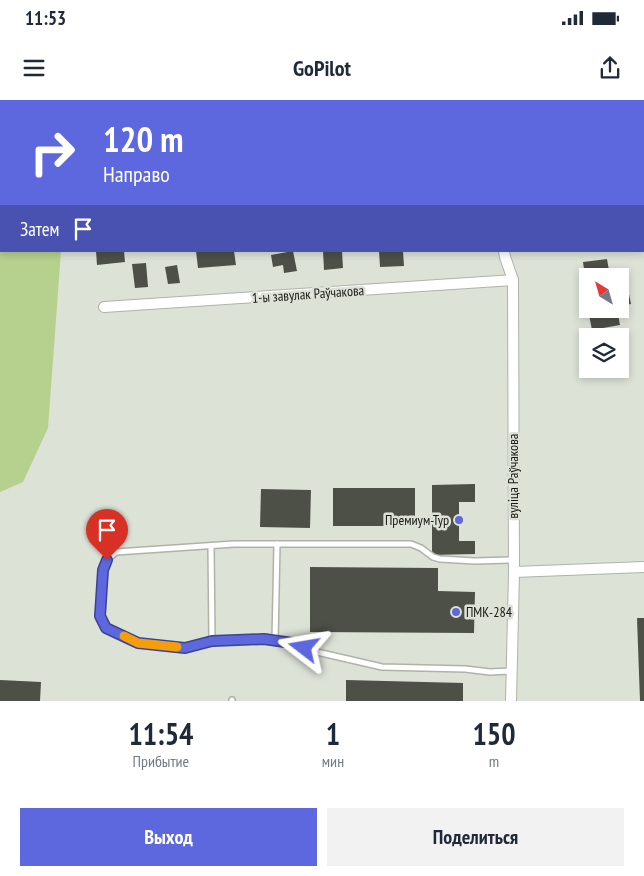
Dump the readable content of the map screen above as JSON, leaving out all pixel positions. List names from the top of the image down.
{
  "streets": {
    "street": ["1-ы завулак Раўчакова", "вуліца Раўчакова"]
  },
  "crossings": [
    ["1-ы завулак Раўчакова", "вуліца Раўчакова"]
  ],
  "places": ["Премиум-Тур", "ПМК-284"],
  "north": "top left",
  "page": {
    "status": "11:53",
    "header": "GoPilot",
    "turn": ["120 m", "Направо"],
    "then": "Затем",
    "eta": [
      "11:54",
      "Прибытие",
      "1",
      "мин",
      "150",
      "m"
    ],
    "buttons": ["Выход", "Поделиться"]
  }
}
